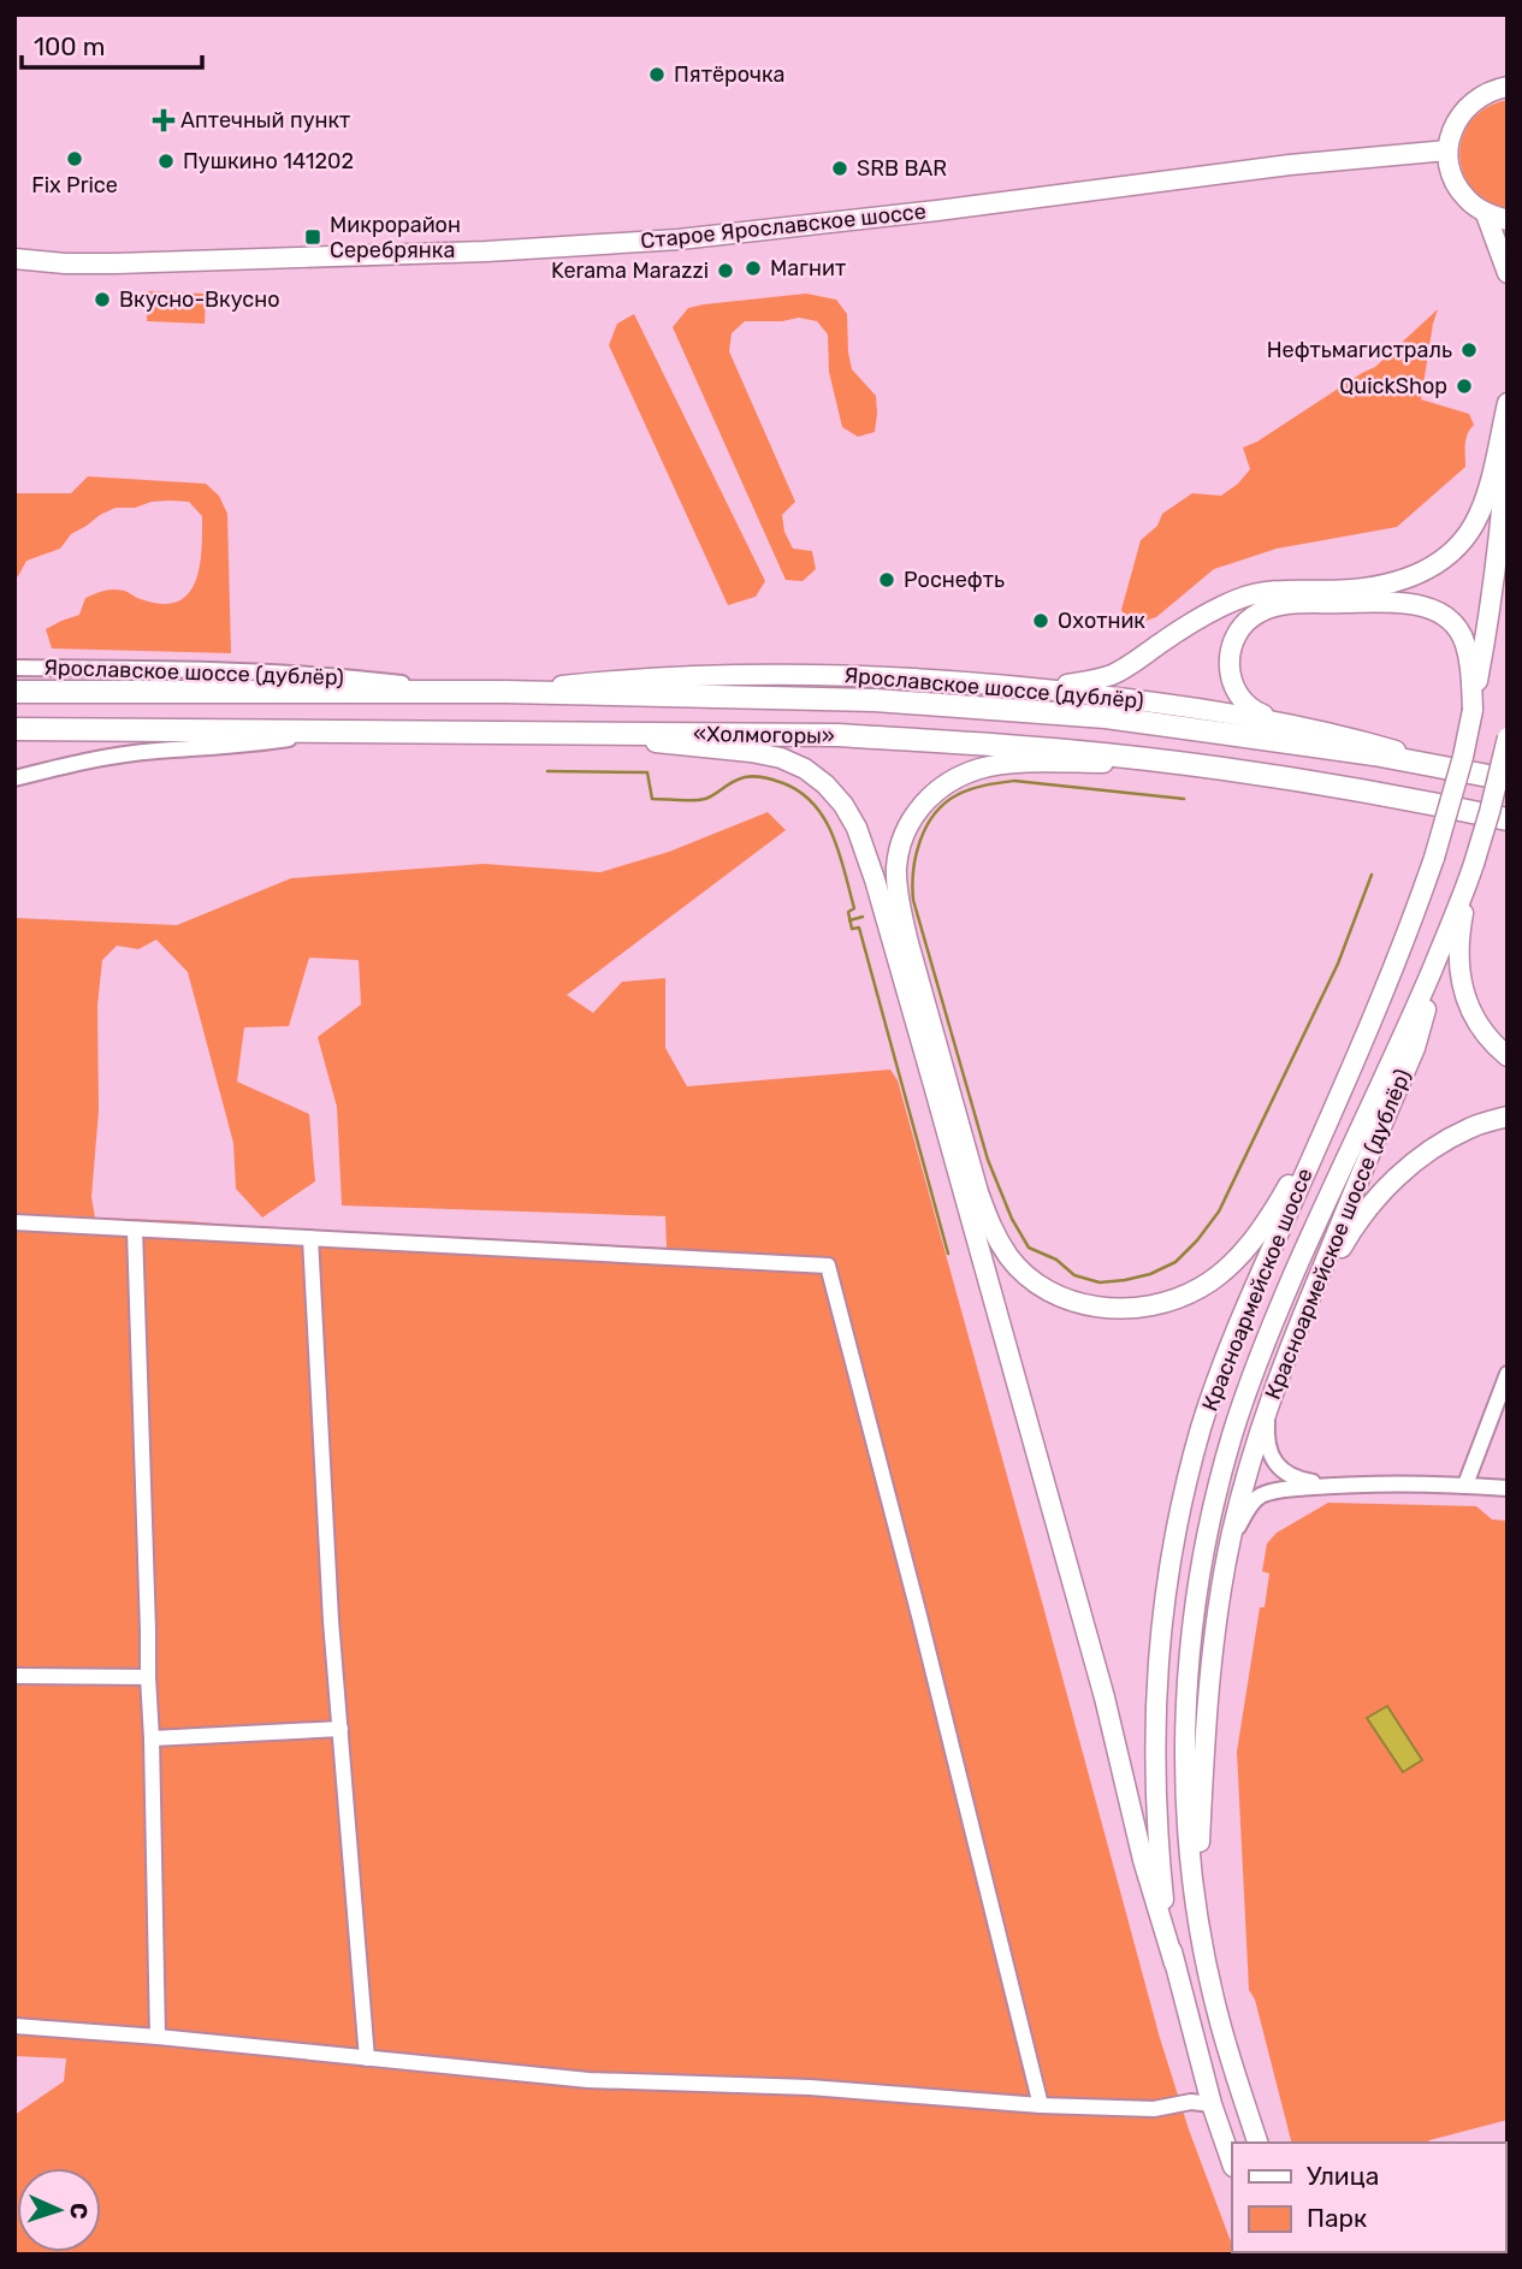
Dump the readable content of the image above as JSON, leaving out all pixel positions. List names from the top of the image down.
{
  "streets": {
    "highway": ["«Холмогоры»"],
    "main road": [
      "Старое Ярославское шоссе",
      "Ярославское шоссе (дублёр)",
      "Красноармейское шоссе (дублёр)",
      "Красноармейское шоссе"
    ]
  },
  "crossings": [
    ["Ярославское шоссе (дублёр)", "«Холмогоры»"],
    ["Красноармейское шоссе (дублёр)", "Красноармейское шоссе"]
  ],
  "places": {
    "other": [
      "Пятёрочка",
      "Fix Price",
      "Пушкино 141202",
      "SRB BAR",
      "Магнит",
      "Kerama Marazzi",
      "Вкусно-Вкусно",
      "Нефтьмагистраль",
      "QuickShop",
      "Роснефть",
      "Охотник"
    ],
    "health": ["Аптечный пункт"],
    "transit": ["Микрорайон Серебрянка"]
  },
  "legend": ["Улица", "Парк"],
  "scale_bar": "100 m",
  "north": "right"
}
